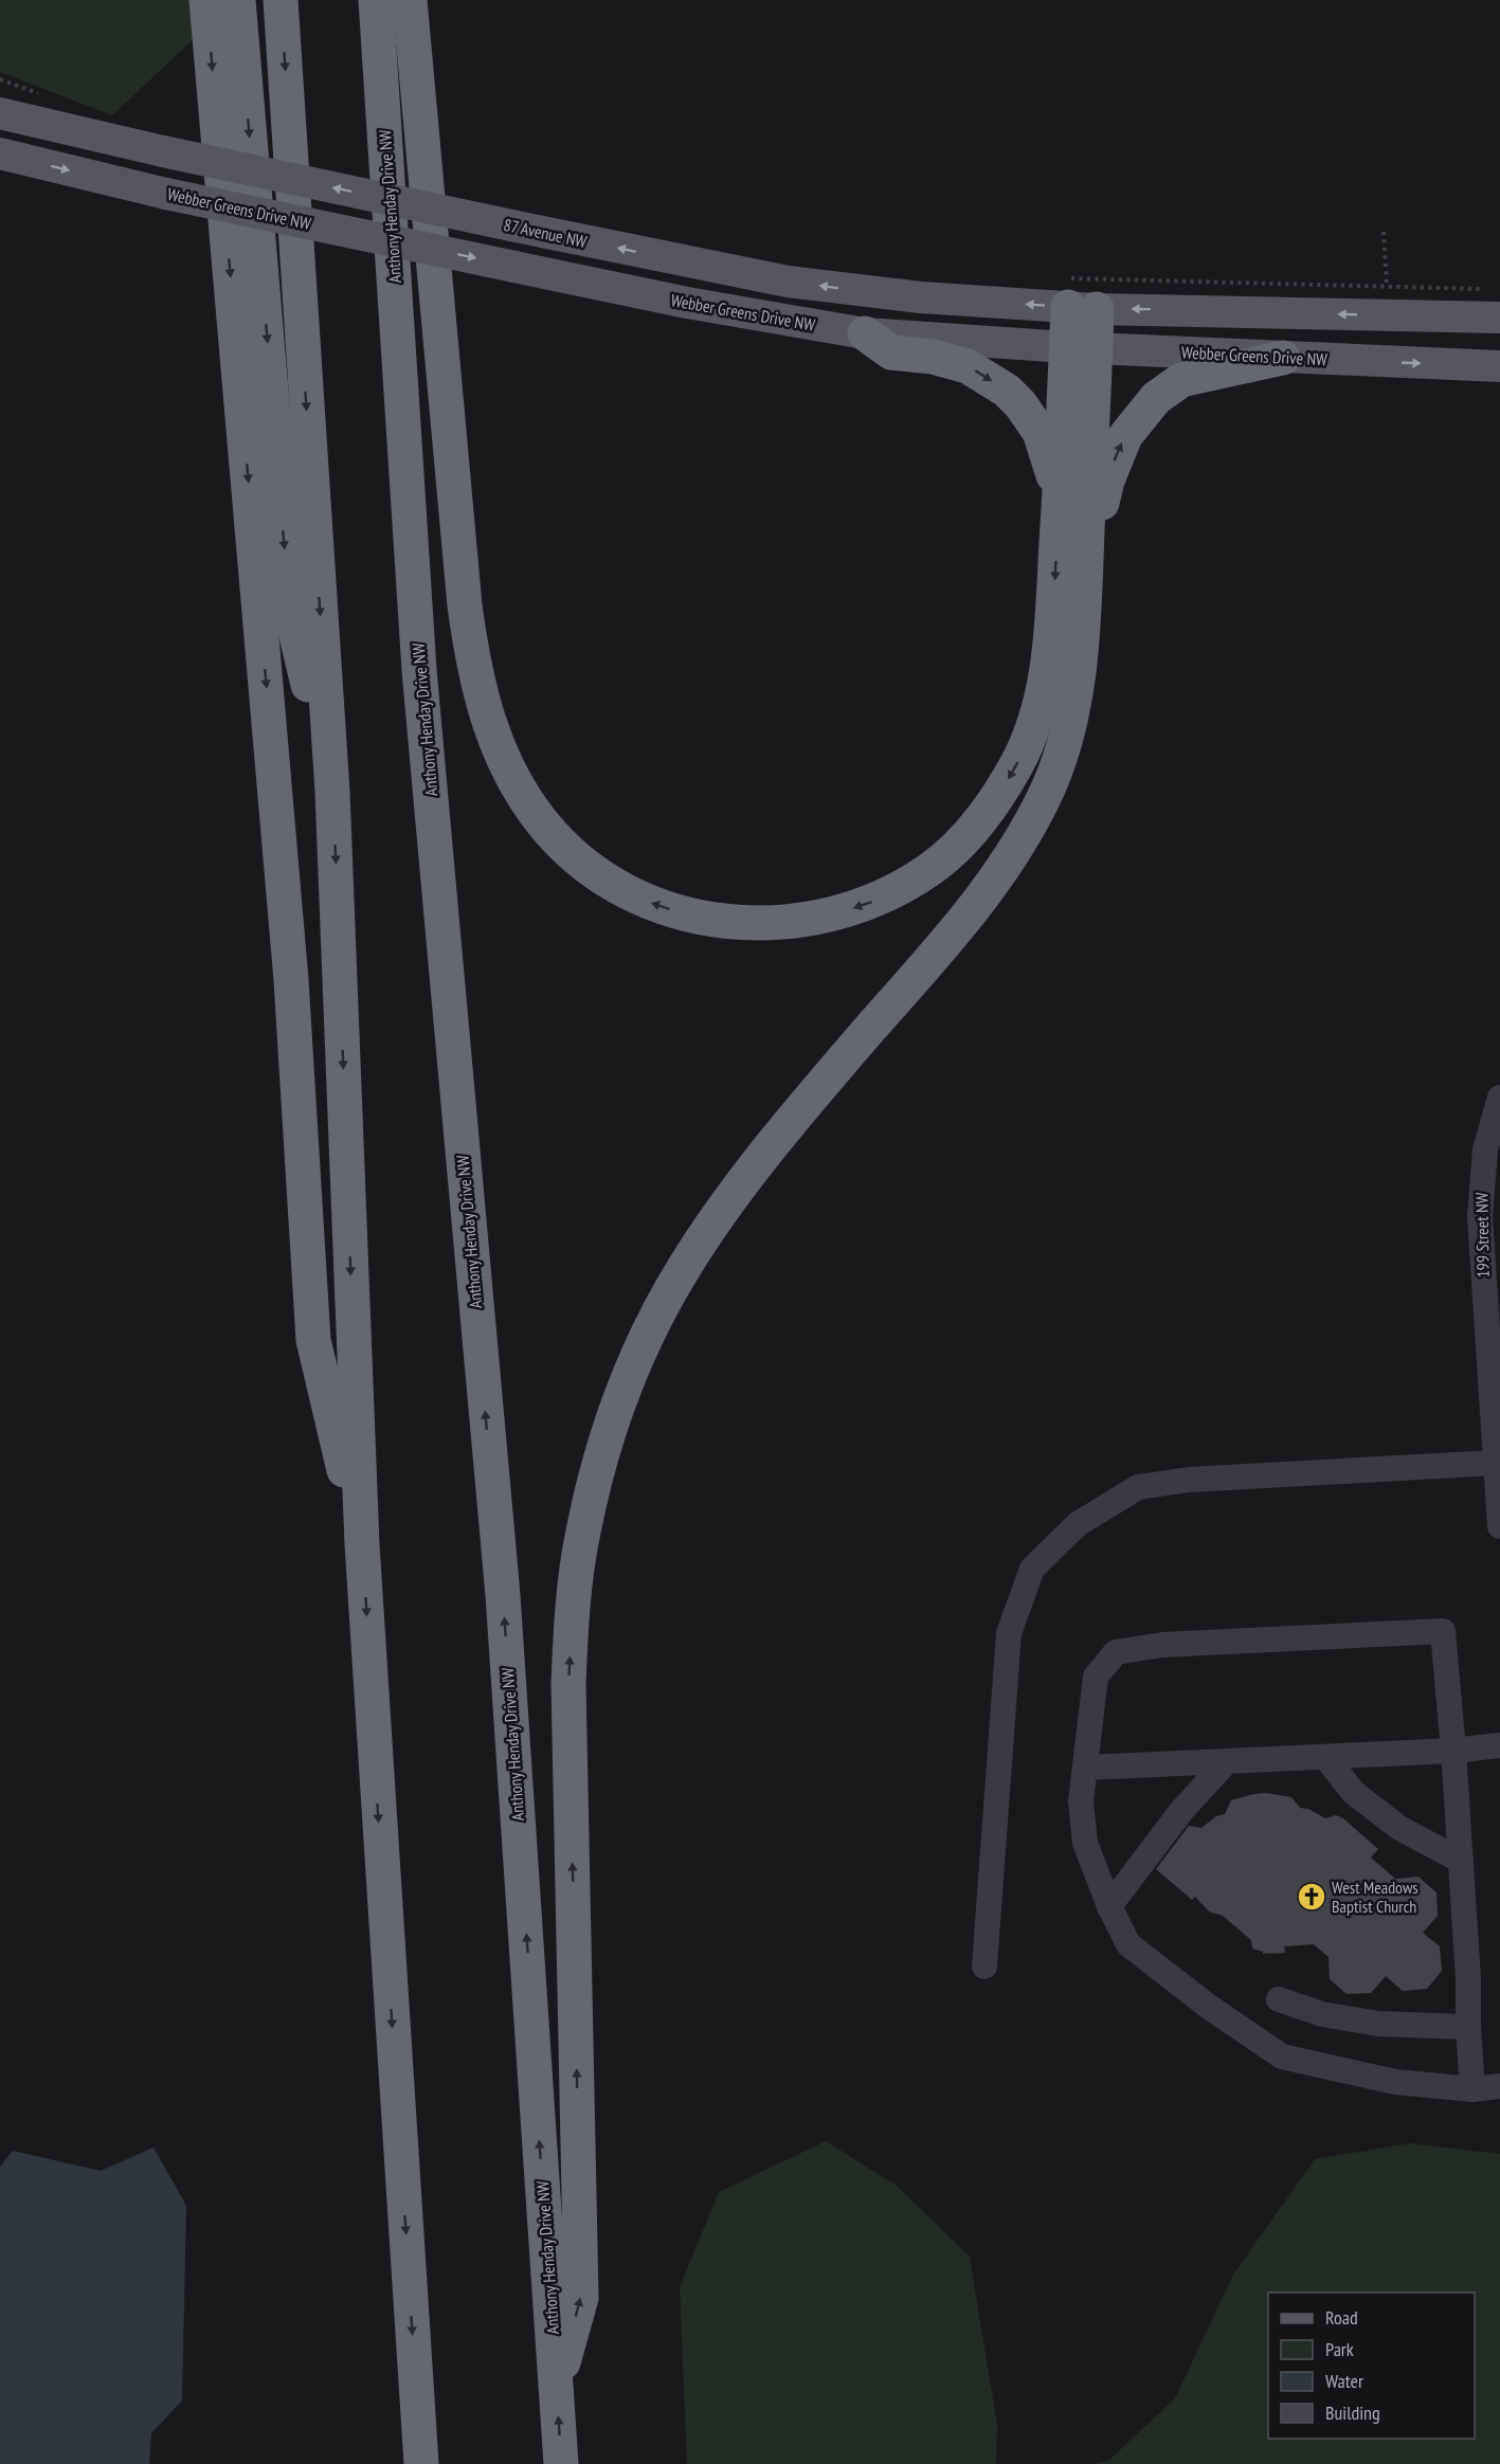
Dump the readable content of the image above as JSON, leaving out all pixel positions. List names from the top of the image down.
{
  "streets": {
    "highway": ["Anthony Henday Drive NW"],
    "main road": ["Webber Greens Drive NW", "87 Avenue NW"],
    "street": ["199 Street NW"]
  },
  "one_way": ["Webber Greens Drive NW", "87 Avenue NW"],
  "places": {
    "church": ["West Meadows Baptist Church"]
  },
  "legend": [
    "Road",
    "Park",
    "Water",
    "Building"
  ]
}
